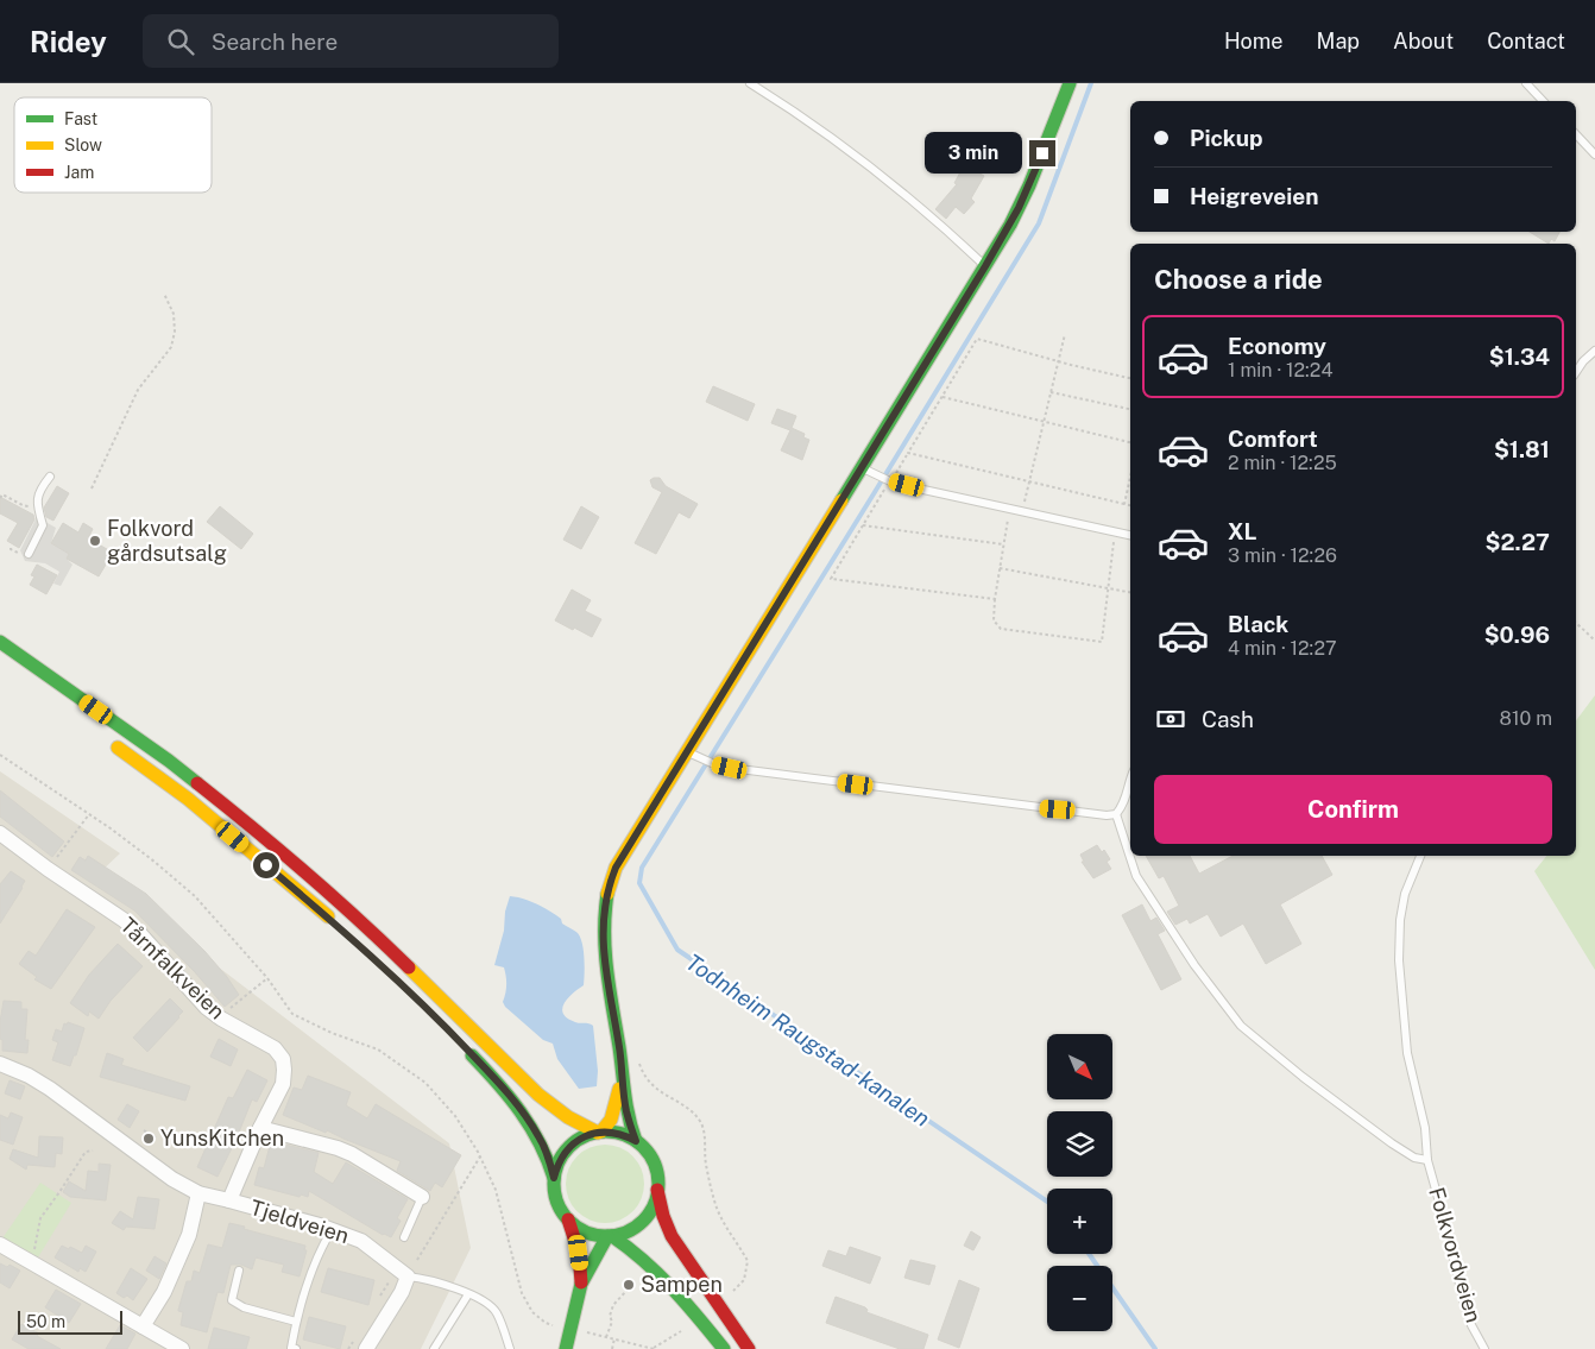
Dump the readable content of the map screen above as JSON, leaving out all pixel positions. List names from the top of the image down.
{
  "streets": {
    "street": ["Tårnfalkveien", "Tjeldveien"],
    "lane": ["Folkvordveien"]
  },
  "crossings": [
    ["Tårnfalkveien", "Tjeldveien"]
  ],
  "water": ["Todnheim Raugstad-kanalen"],
  "places": ["Folkvord gårdsutsalg", "YunsKitchen", "Sampen"],
  "legend": ["Fast", "Slow", "Jam"],
  "scale_bar": "50 m",
  "north": "bottom right",
  "page": {
    "header": "Ridey",
    "search": "Search here",
    "nav": [
      "Home",
      "Map",
      "About",
      "Contact"
    ],
    "banner": ["Pickup", "Heigreveien"],
    "bubble": "3 min",
    "heading": "Choose a ride",
    "list": [
      {
        "name": "Economy",
        "note": "1 min · 12:24",
        "value": "$1.34"
      },
      {
        "name": "Comfort",
        "note": "2 min · 12:25",
        "value": "$1.81"
      },
      {
        "name": "XL",
        "note": "3 min · 12:26",
        "value": "$2.27"
      },
      {
        "name": "Black",
        "note": "4 min · 12:27",
        "value": "$0.96"
      }
    ],
    "pay": ["Cash", "810 m"],
    "buttons": "Confirm",
    "map_buttons": ["+", "−"],
    "scale": "50 m"
  }
}
